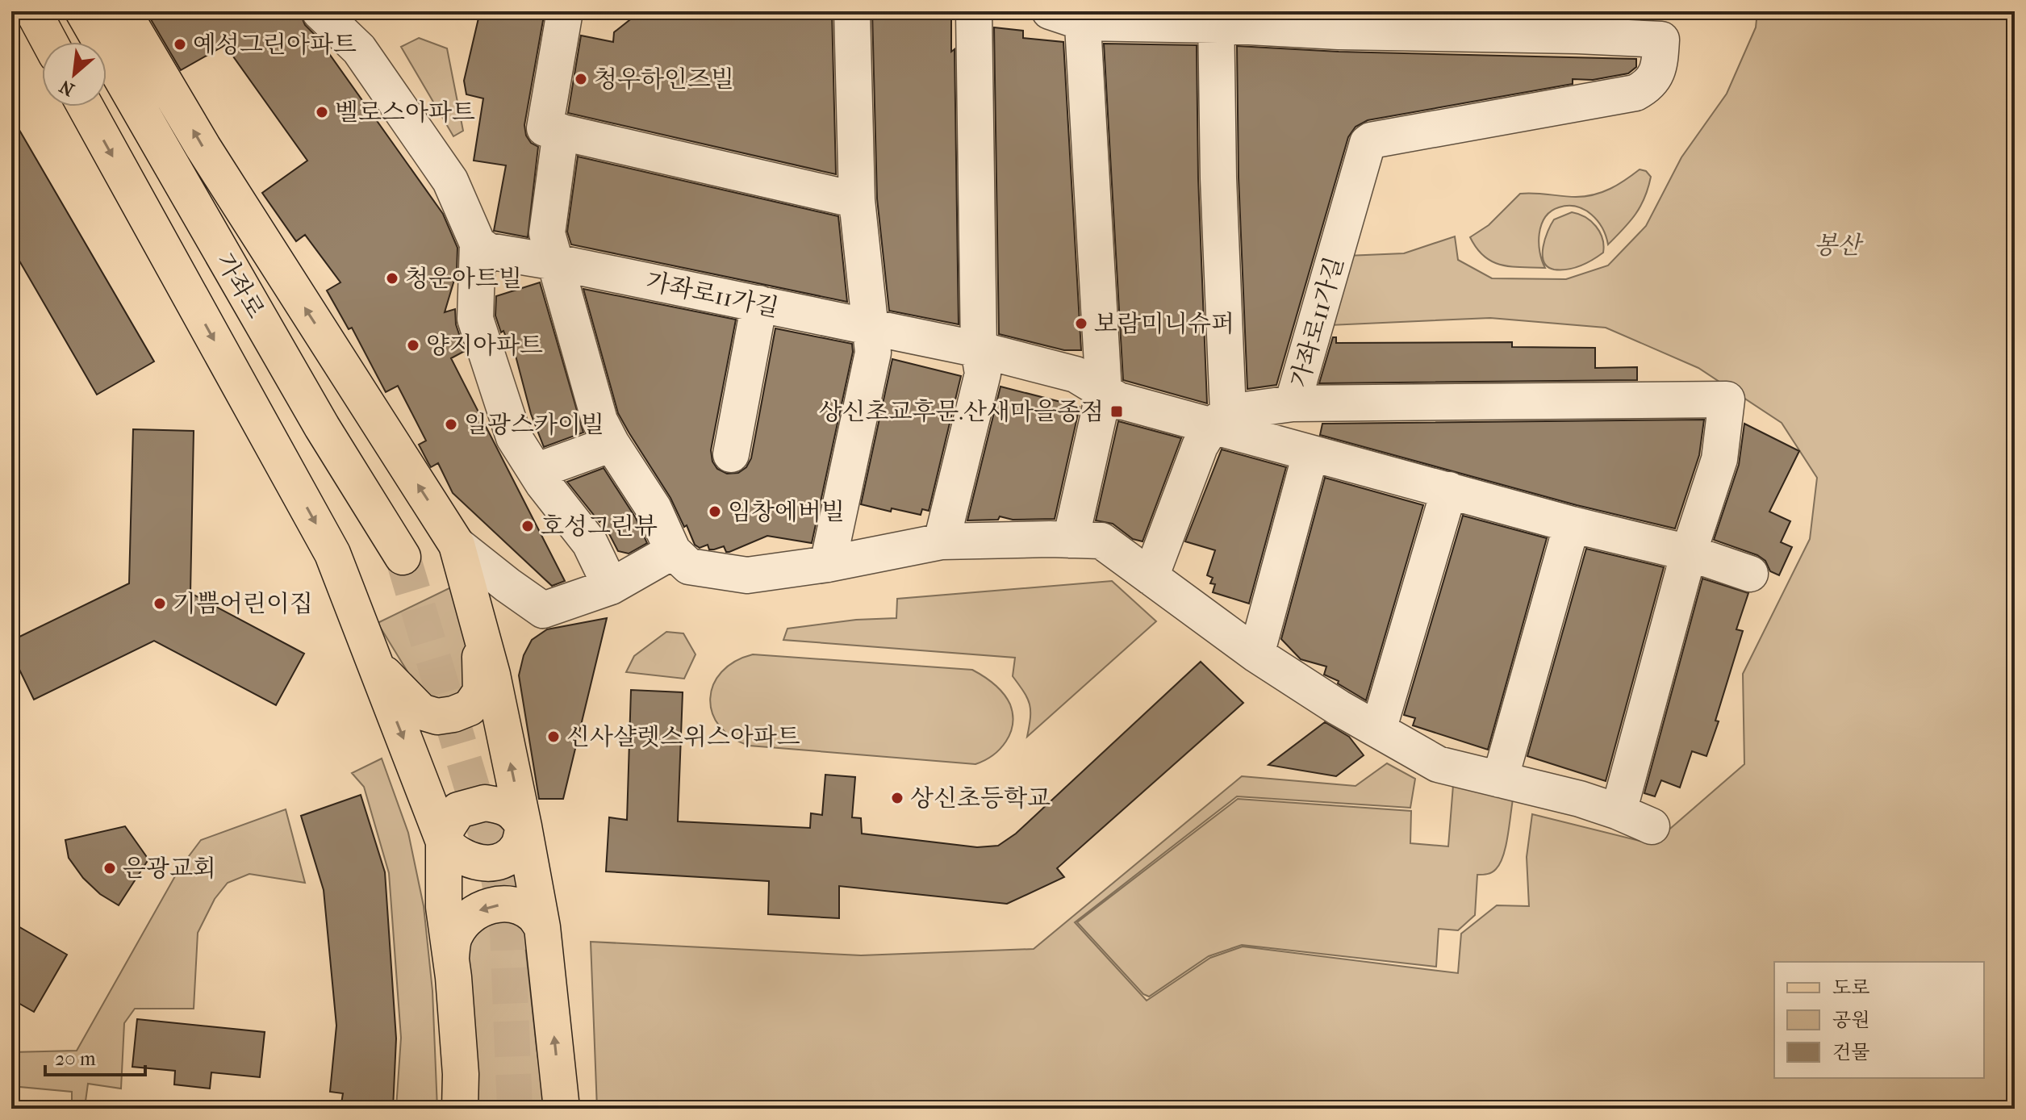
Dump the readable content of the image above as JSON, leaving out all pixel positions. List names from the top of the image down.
{
  "streets": {
    "main road": ["가좌로"],
    "street": ["가좌로11가길"]
  },
  "parks": ["봉산"],
  "places": {
    "other": [
      "예성그린아파트",
      "청우하인즈빌",
      "벨로스아파트",
      "청운아트빌",
      "보람미니슈퍼",
      "양지아파트",
      "일광스카이빌",
      "임창에버빌",
      "호성그린뷰",
      "기쁨어린이집",
      "신사샬렛스위스아파트",
      "상신초등학교",
      "은광교회"
    ],
    "transit": ["상신초교후문.산새마을종점"]
  },
  "legend": ["도로", "공원", "건물"],
  "scale_bar": "20 m",
  "north": "bottom left"
}
